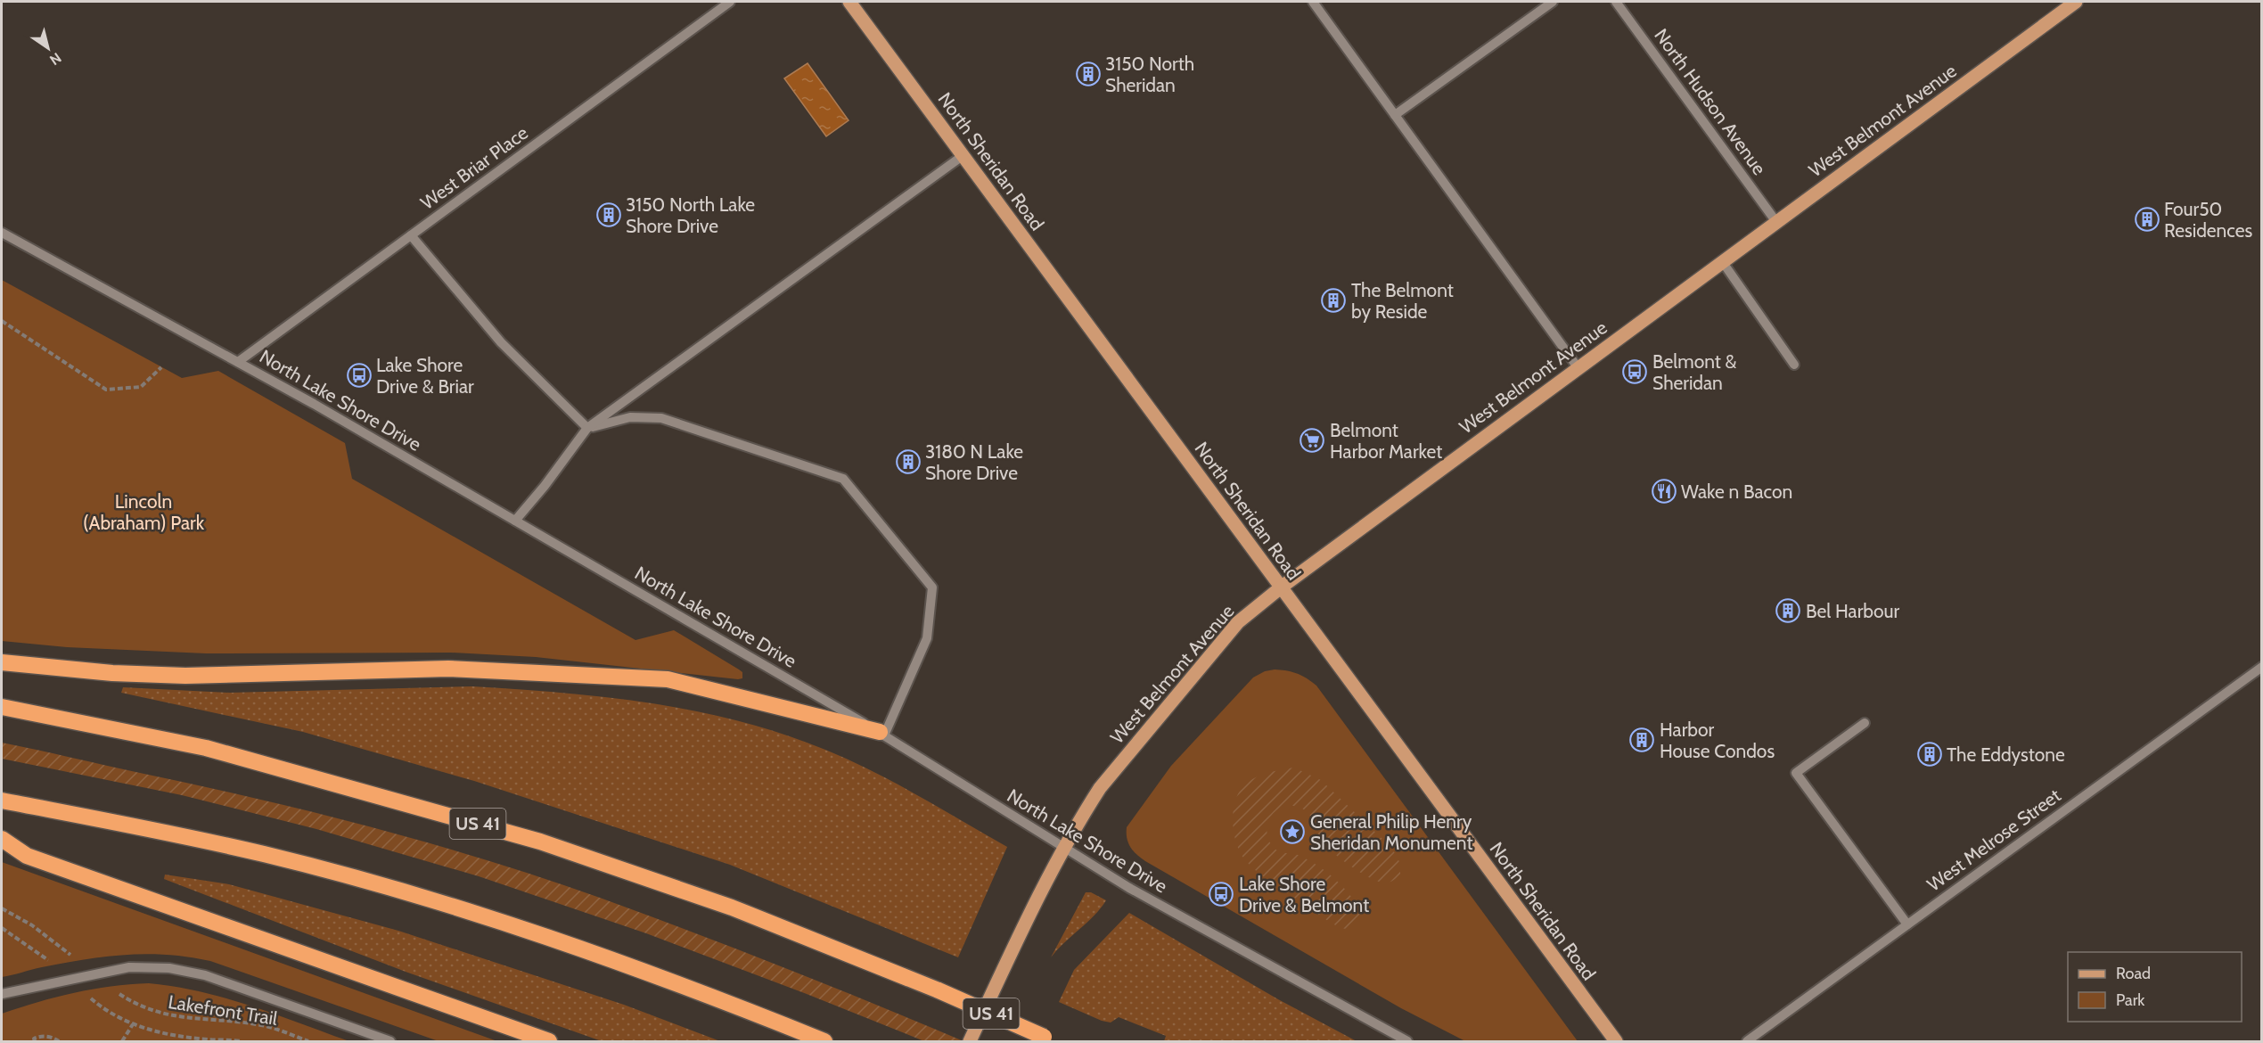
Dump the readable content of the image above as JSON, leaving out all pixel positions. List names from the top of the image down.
{
  "streets": {
    "highway": ["US 41"],
    "main road": ["West Belmont Avenue", "North Sheridan Road"],
    "street": [
      "North Hudson Avenue",
      "West Briar Place",
      "North Lake Shore Drive",
      "West Melrose Street"
    ],
    "path": ["Lakefront Trail"]
  },
  "crossings": [
    ["North Hudson Avenue", "West Belmont Avenue"],
    ["West Belmont Avenue", "North Sheridan Road"],
    ["West Belmont Avenue", "North Lake Shore Drive"],
    ["West Briar Place", "North Lake Shore Drive"]
  ],
  "parks": ["Lincoln (Abraham) Park"],
  "places": {
    "building": [
      "3150 North Sheridan",
      "3150 North Lake Shore Drive",
      "Four50 Residences",
      "The Belmont by Reside",
      "3180 N Lake Shore Drive",
      "Bel Harbour",
      "Harbor House Condos",
      "The Eddystone"
    ],
    "bus stop": ["Belmont & Sheridan", "Lake Shore Drive & Briar", "Lake Shore Drive & Belmont"],
    "supermarket": ["Belmont Harbor Market"],
    "restaurant": ["Wake n Bacon"],
    "place": ["General Philip Henry Sheridan Monument"]
  },
  "legend": ["Road", "Park"],
  "north": "bottom right"
}
